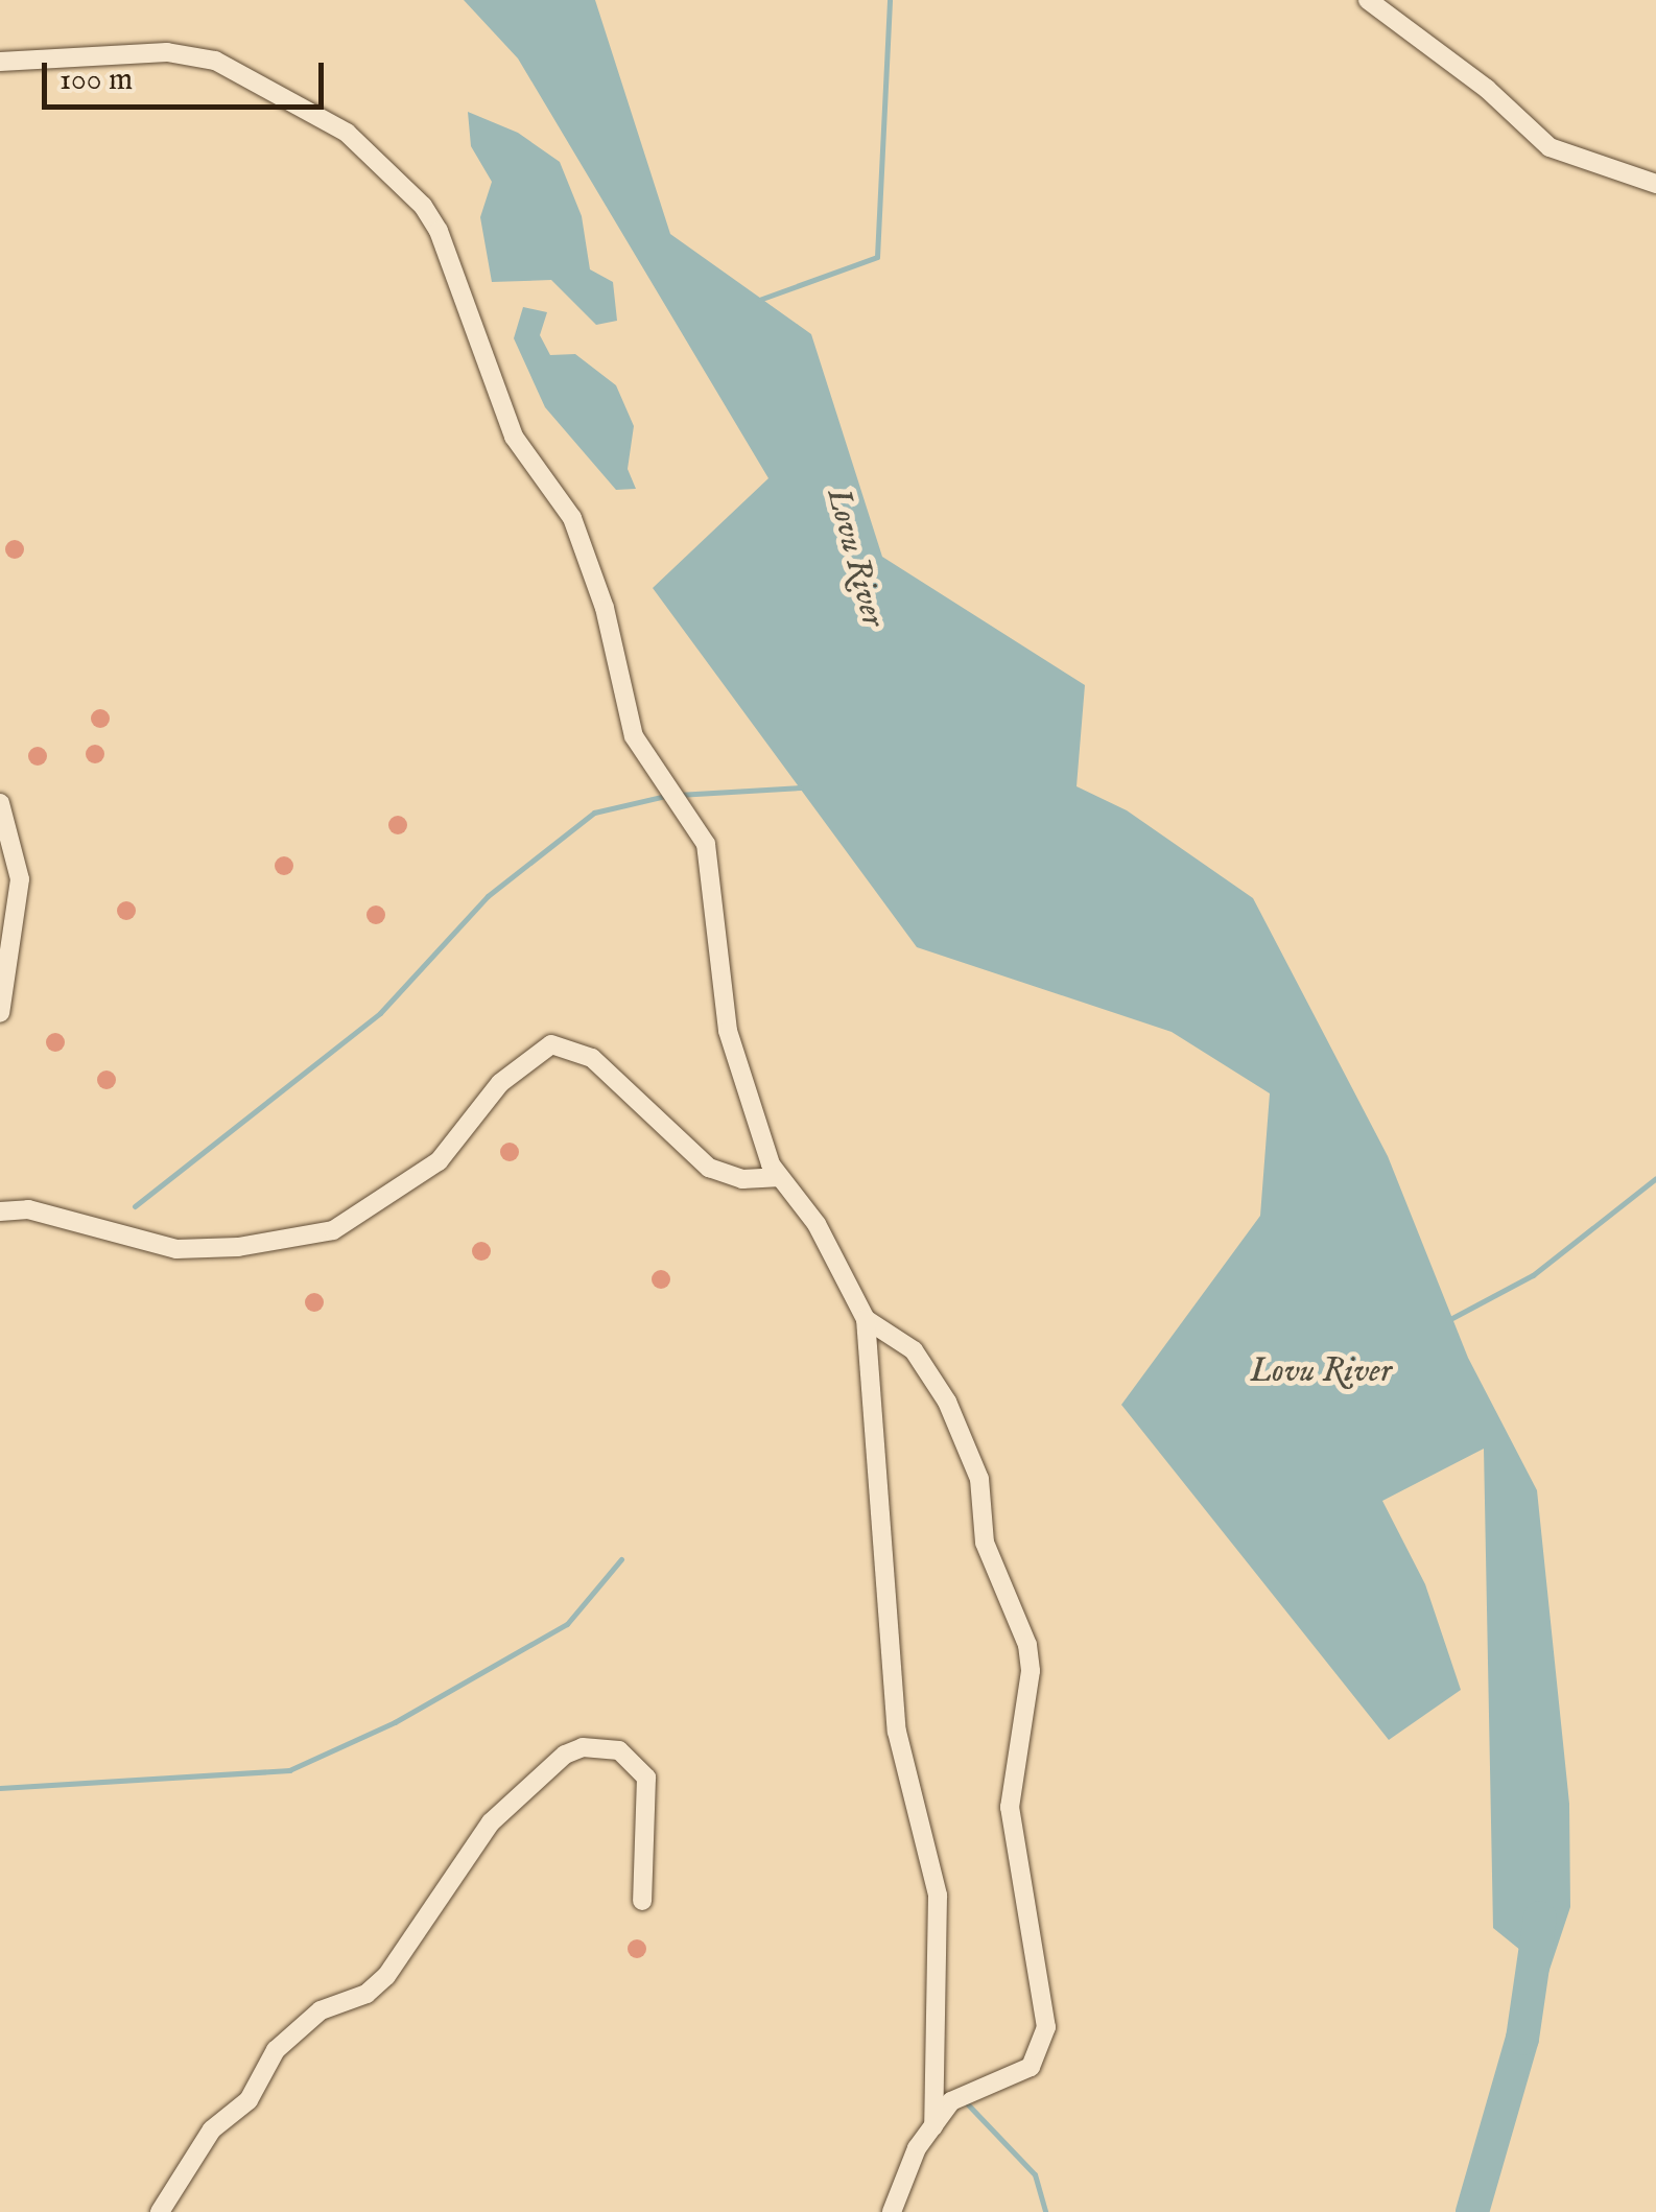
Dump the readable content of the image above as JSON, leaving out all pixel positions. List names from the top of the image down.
{
  "water": ["Lovu River"],
  "scale_bar": "100 m"
}
